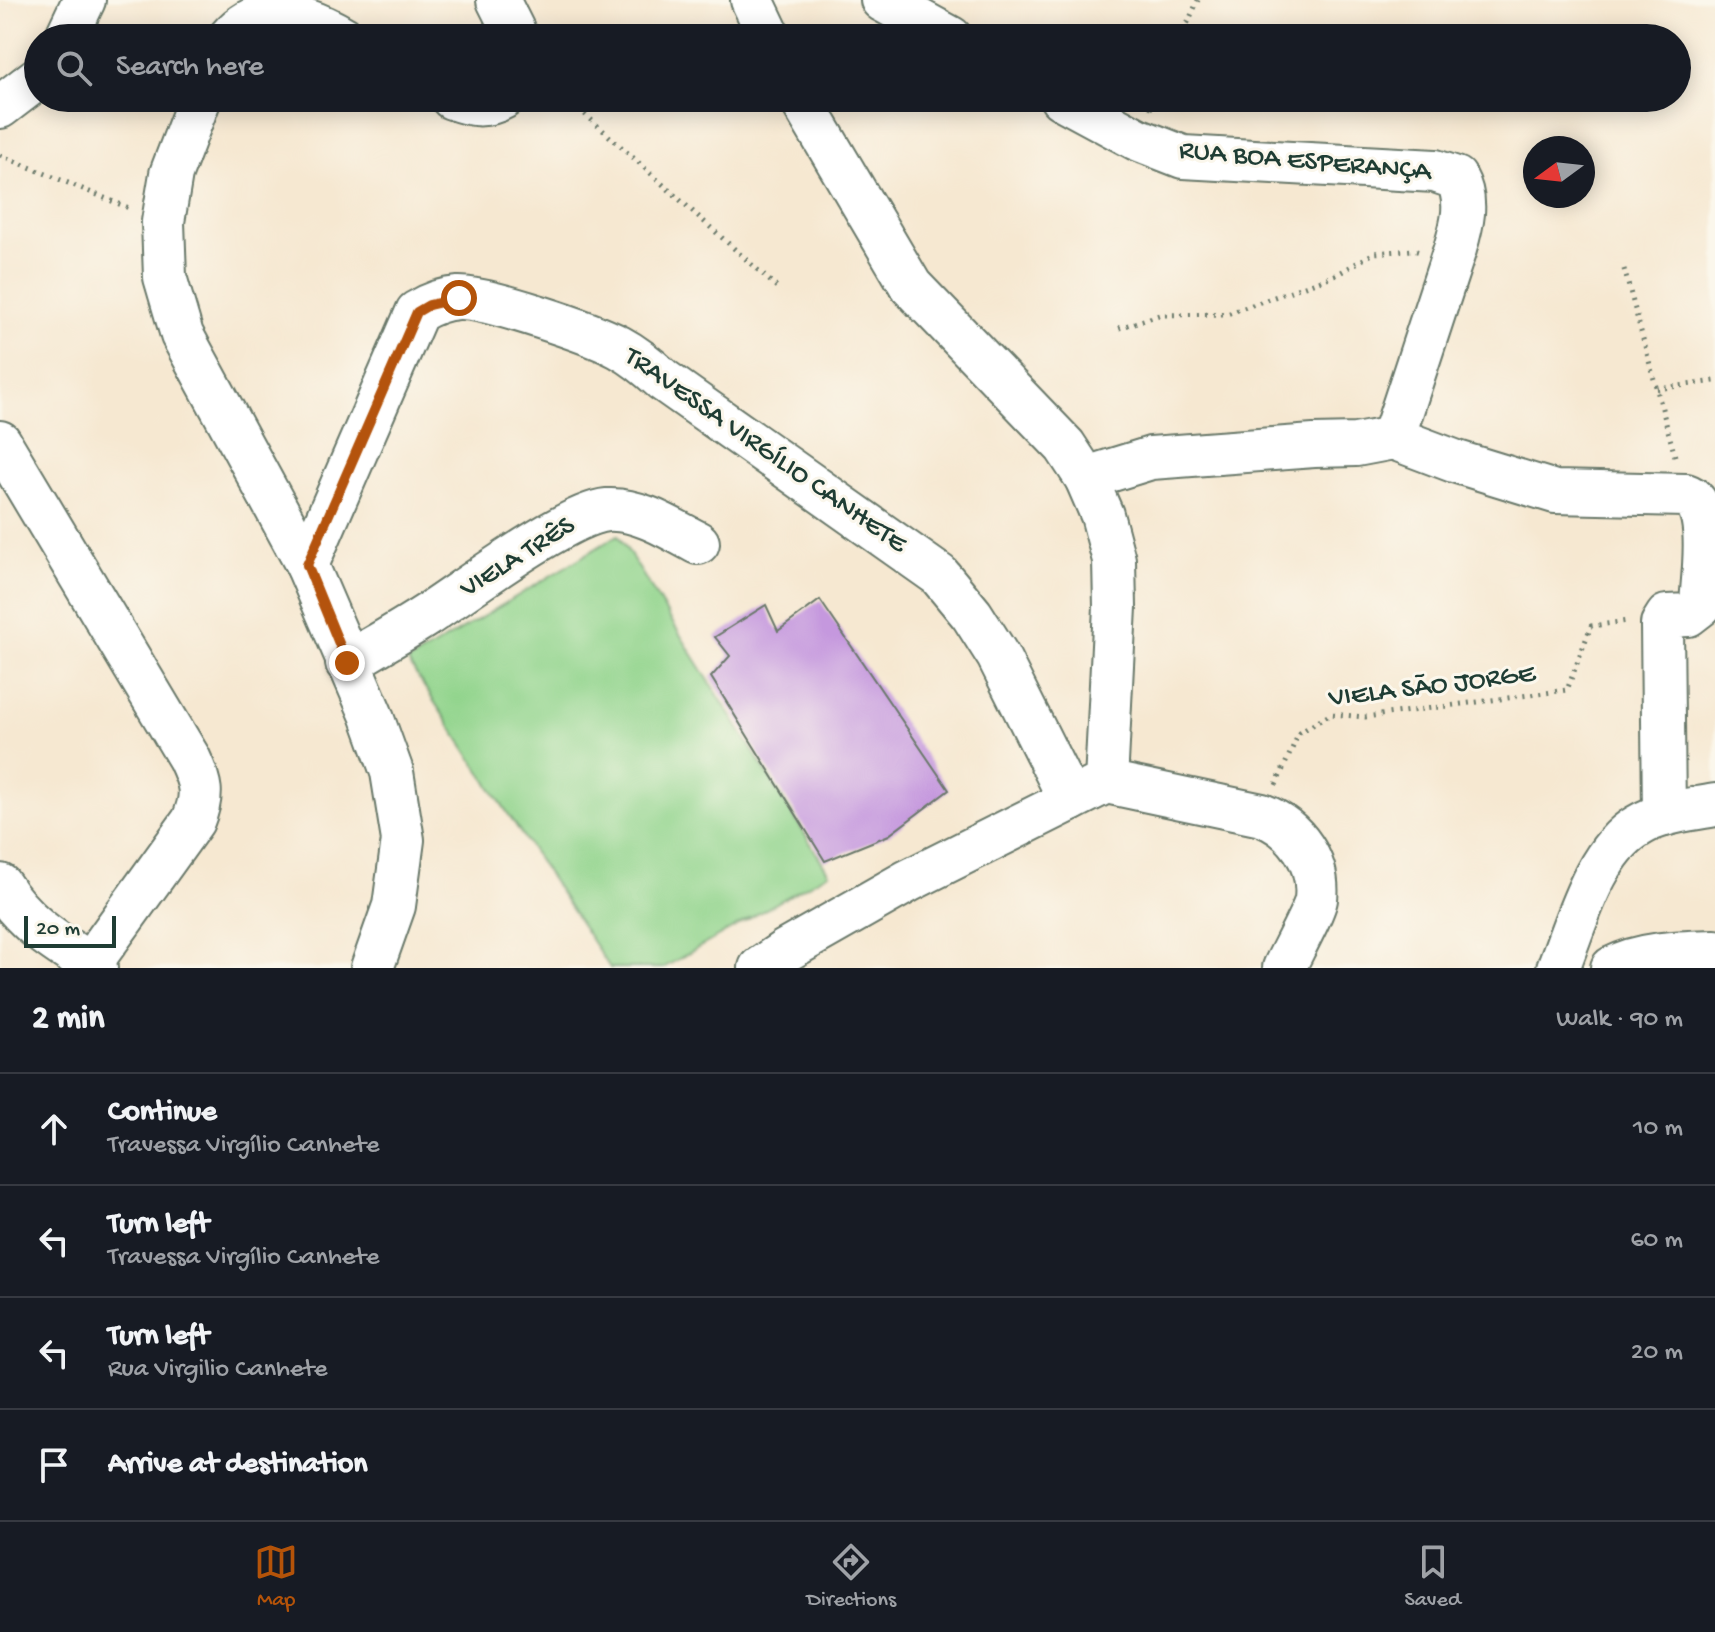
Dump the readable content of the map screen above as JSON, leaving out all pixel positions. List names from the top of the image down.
{
  "streets": {
    "street": ["RUA BOA ESPERANÇA", "TRAVESSA VIRGÍLIO CANHETE", "VIELA TRÊS"],
    "path": ["VIELA SÃO JORGE"]
  },
  "scale_bar": "20 m",
  "north": "left",
  "page": {
    "search": "Search here",
    "scale": "20 m",
    "heading": ["2 min", "Walk · 90 m"],
    "list": [
      ["Continue", "Travessa Virgílio Canhete", "10 m"],
      ["Turn left", "Travessa Virgílio Canhete", "60 m"],
      ["Turn left", "Rua Virgilio Canhete", "20 m"],
      "Arrive at destination"
    ],
    "nav": ["Map", "Directions", "Saved"]
  }
}
